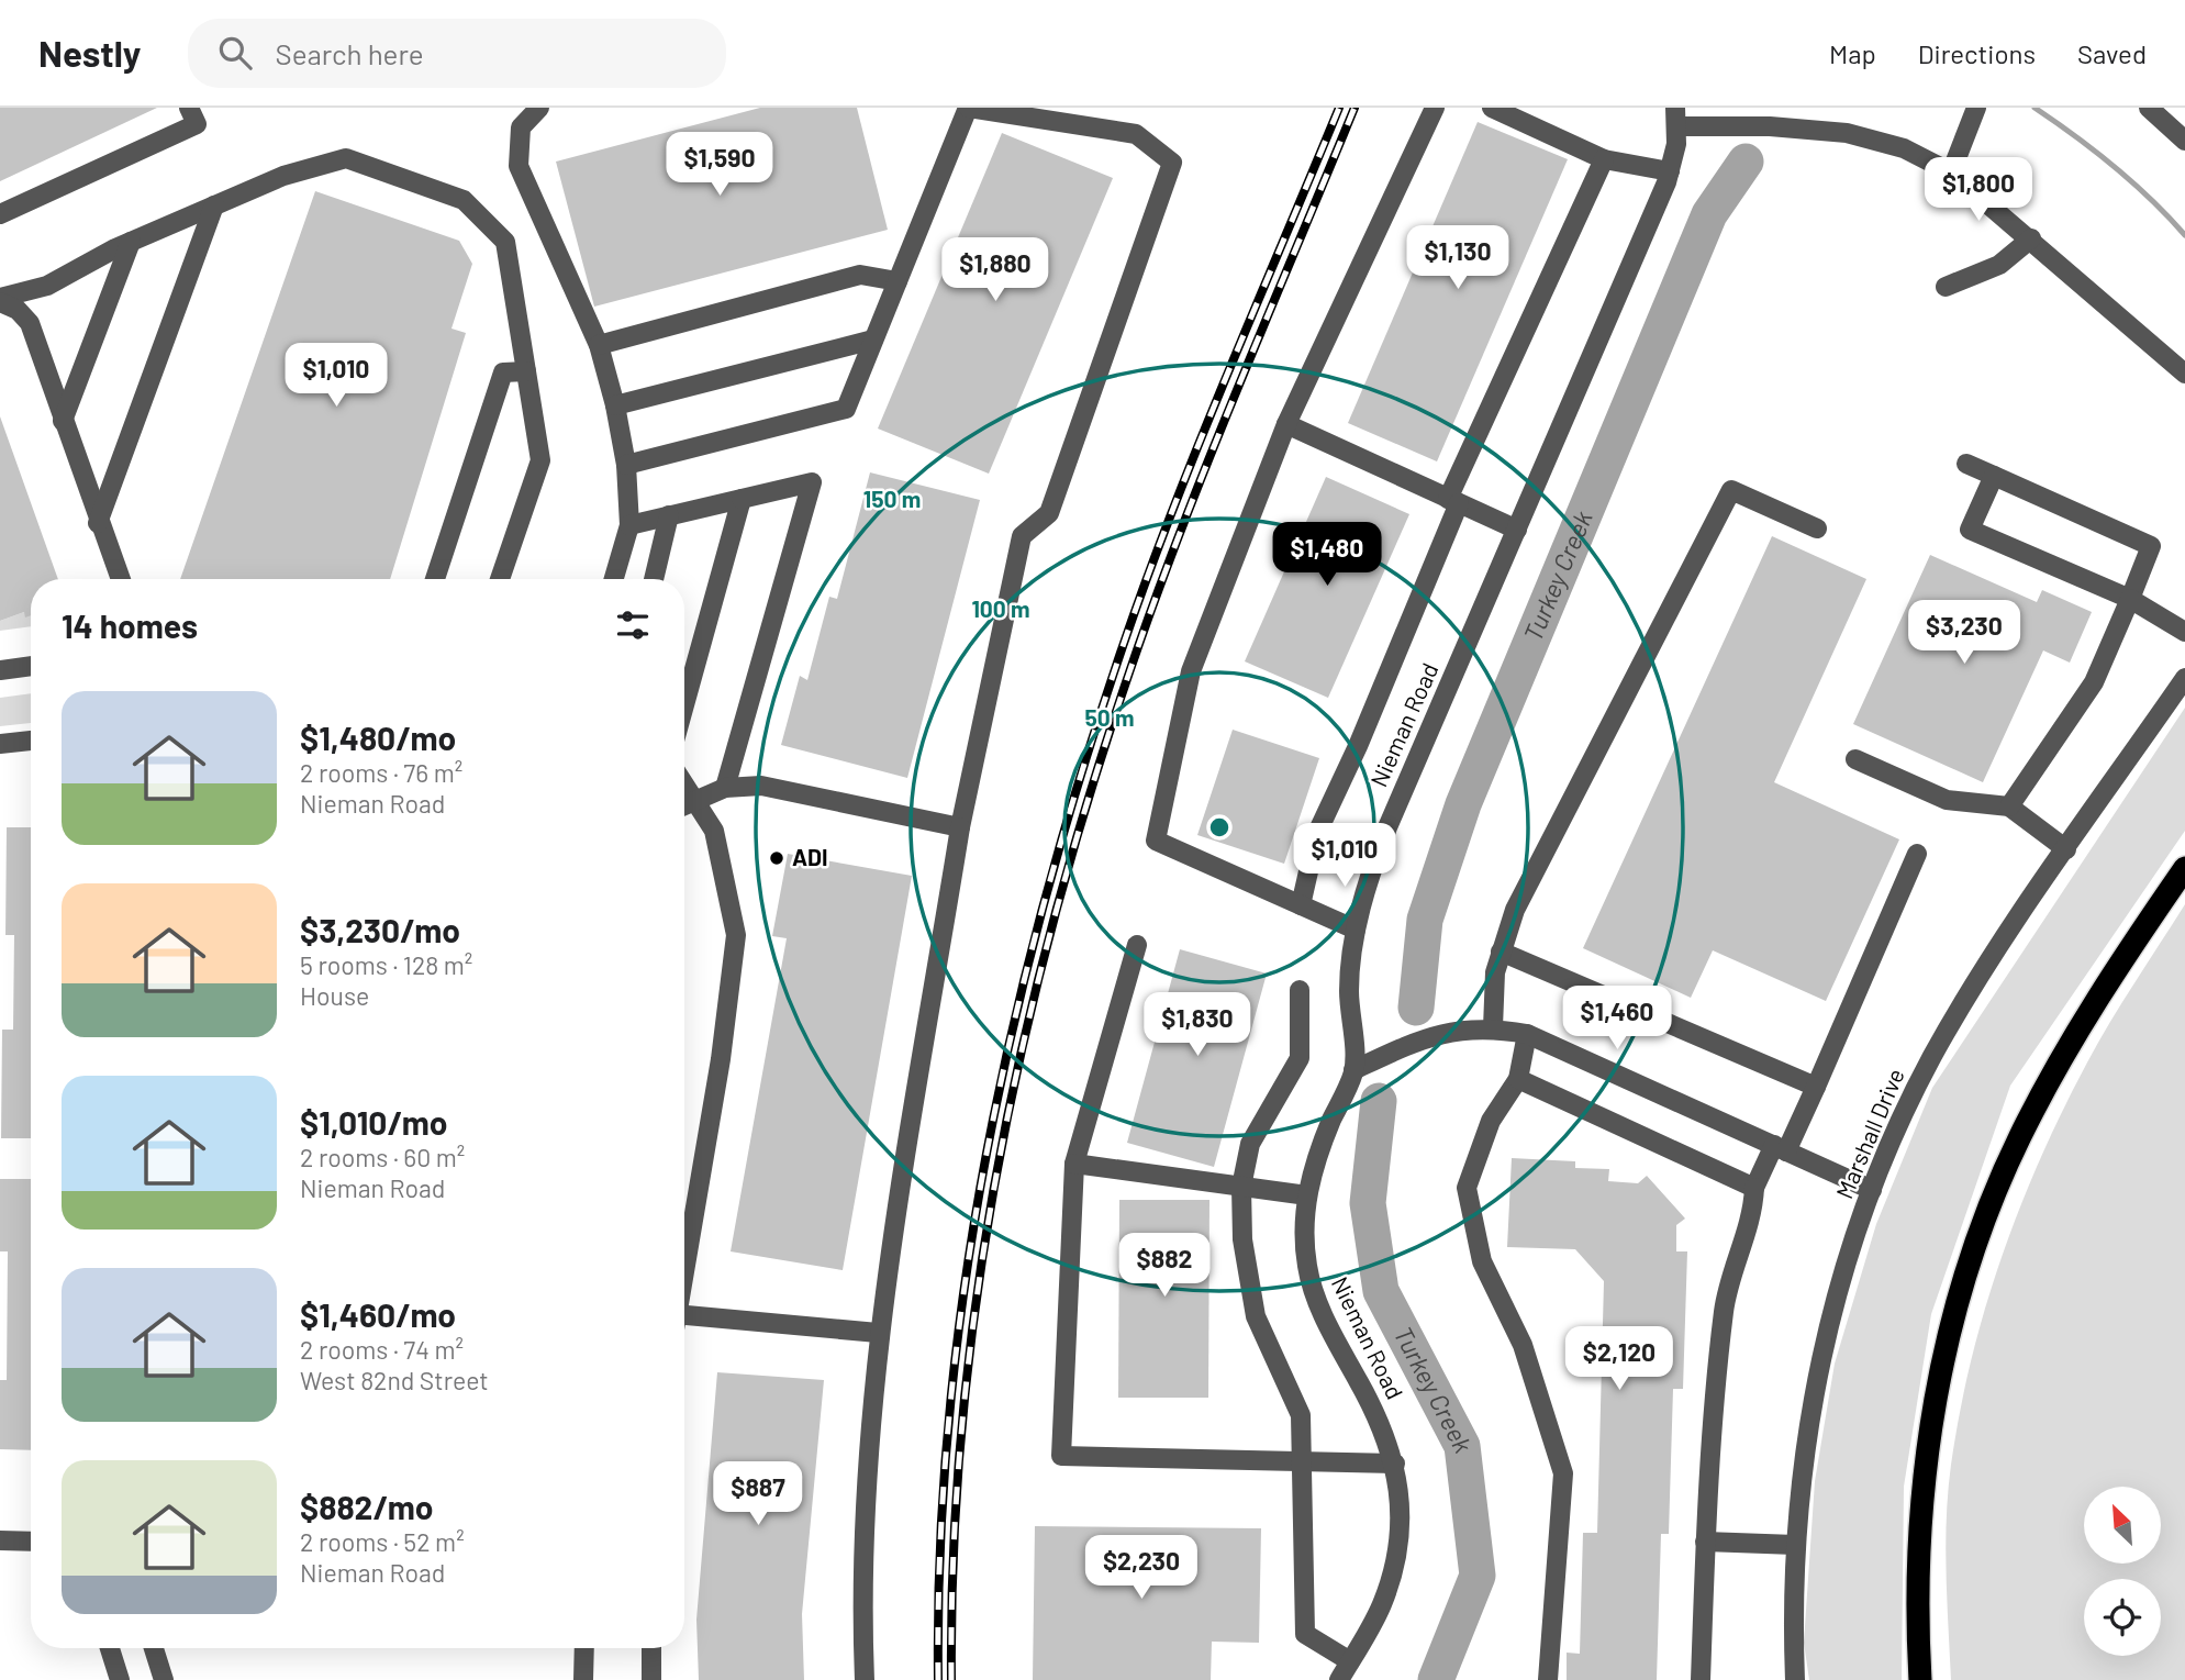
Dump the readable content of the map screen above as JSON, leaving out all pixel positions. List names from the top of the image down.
{
  "streets": {
    "street": ["Nieman Road", "Marshall Drive"]
  },
  "water": ["Turkey Creek"],
  "places": ["ADI"],
  "north": "top left",
  "page": {
    "header": "Nestly",
    "search": "Search here",
    "nav": ["Map", "Directions", "Saved"],
    "price": [
      "$1,590",
      "$1,800",
      "$1,130",
      "$1,880",
      "$1,010",
      "$1,480",
      "$3,230",
      "$1,010",
      "$1,460",
      "$1,830",
      "$882",
      "$2,120",
      "$887",
      "$2,230"
    ],
    "heading": "14 homes",
    "list": [
      {
        "name": "$1,480/mo",
        "note": "2 rooms · 76 m² · Nieman Road"
      },
      {
        "name": "$3,230/mo",
        "note": "5 rooms · 128 m² · House"
      },
      {
        "name": "$1,010/mo",
        "note": "2 rooms · 60 m² · Nieman Road"
      },
      {
        "name": "$1,460/mo",
        "note": "2 rooms · 74 m² · West 82nd Street"
      },
      {
        "name": "$882/mo",
        "note": "2 rooms · 52 m² · Nieman Road"
      }
    ]
  },
  "rings": ["150 m", "100 m", "50 m"]
}
